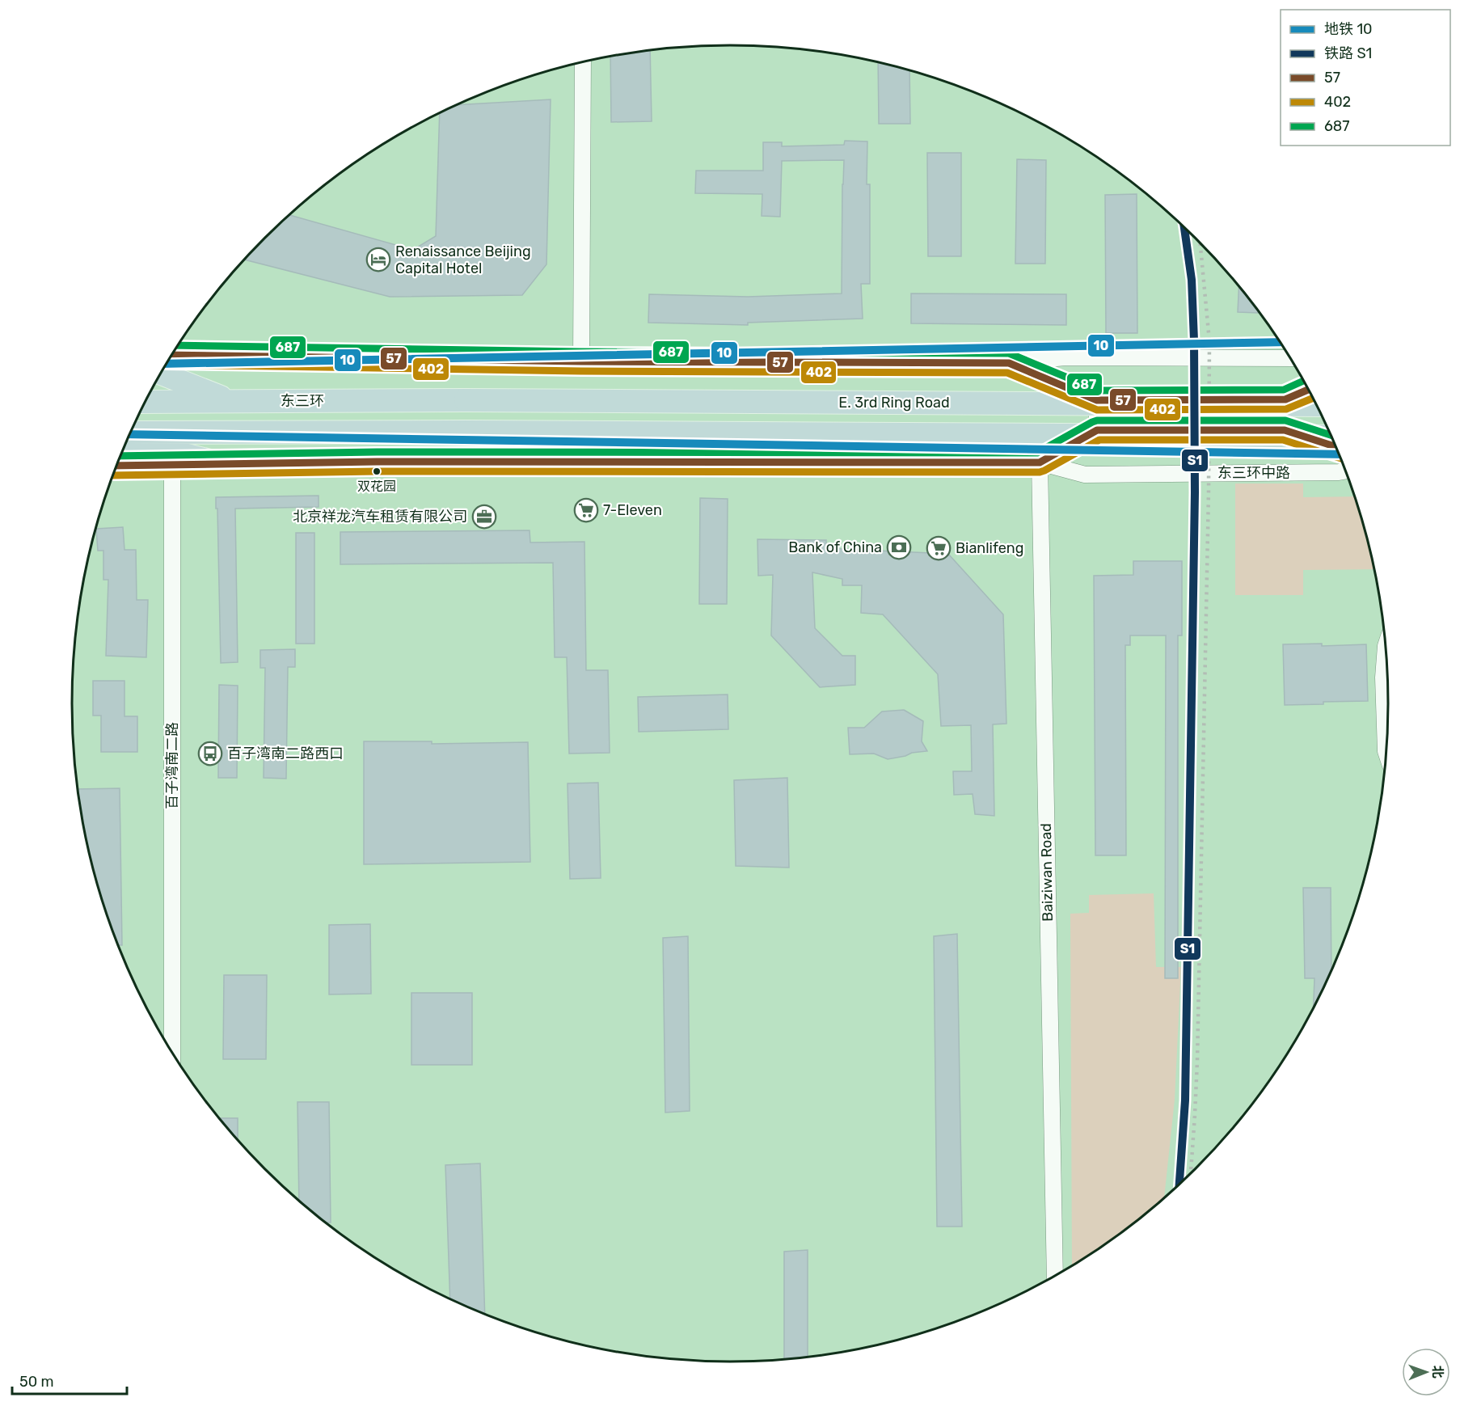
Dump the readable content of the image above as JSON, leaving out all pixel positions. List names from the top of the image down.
{
  "streets": {
    "highway": ["东三环", "E. 3rd Ring Road"],
    "street": ["东三环中路", "百子湾南二路", "Baiziwan Road"]
  },
  "crossings": [
    ["东三环", "E. 3rd Ring Road"],
    ["东三环中路", "百子湾南二路"],
    ["东三环中路", "Baiziwan Road"]
  ],
  "places": {
    "hotel": ["Renaissance Beijing Capital Hotel"],
    "other": ["双花园"],
    "supermarket": ["7-Eleven", "Bianlifeng"],
    "office": ["北京祥龙汽车租赁有限公司"],
    "bank": ["Bank of China"],
    "bus stop": ["百子湾南二路西口"]
  },
  "lines": [
    "rail line S1",
    "metro line 10",
    "transit line 687",
    "transit line 57",
    "transit line 402"
  ],
  "legend": [
    "地铁 10",
    "铁路 S1",
    "57",
    "402",
    "687"
  ],
  "scale_bar": "50 m",
  "north": "right"
}
